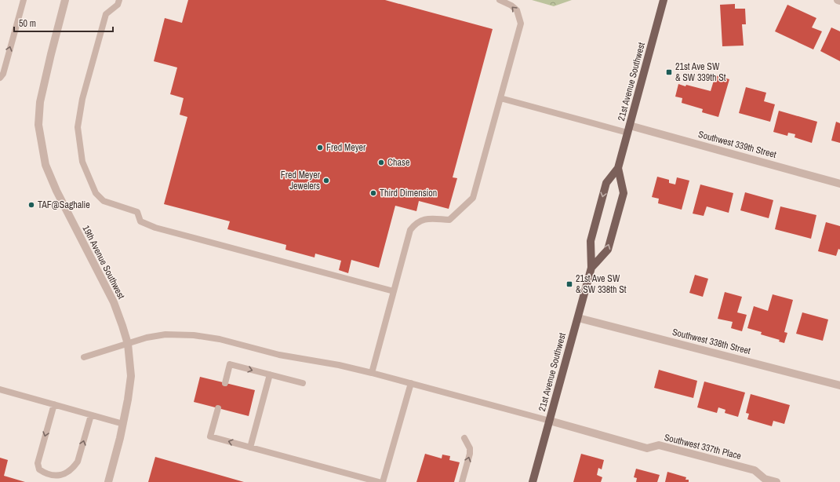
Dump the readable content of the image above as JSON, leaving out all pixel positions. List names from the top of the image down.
{
  "streets": {
    "main road": ["21st Avenue Southwest"],
    "street": [
      "Southwest 339th Street",
      "19th Avenue Southwest",
      "Southwest 338th Street",
      "Southwest 337th Place"
    ]
  },
  "crossings": [
    ["21st Avenue Southwest", "Southwest 339th Street"],
    ["21st Avenue Southwest", "Southwest 338th Street"],
    ["21st Avenue Southwest", "Southwest 337th Place"]
  ],
  "places": {
    "transit": ["21st Ave SW & SW 339th St", "21st Ave SW & SW 338th St"],
    "other": [
      "Fred Meyer",
      "Chase",
      "Fred Meyer Jewelers",
      "Third Dimension",
      "TAF@Saghalie"
    ]
  },
  "scale_bar": "50 m"
}
